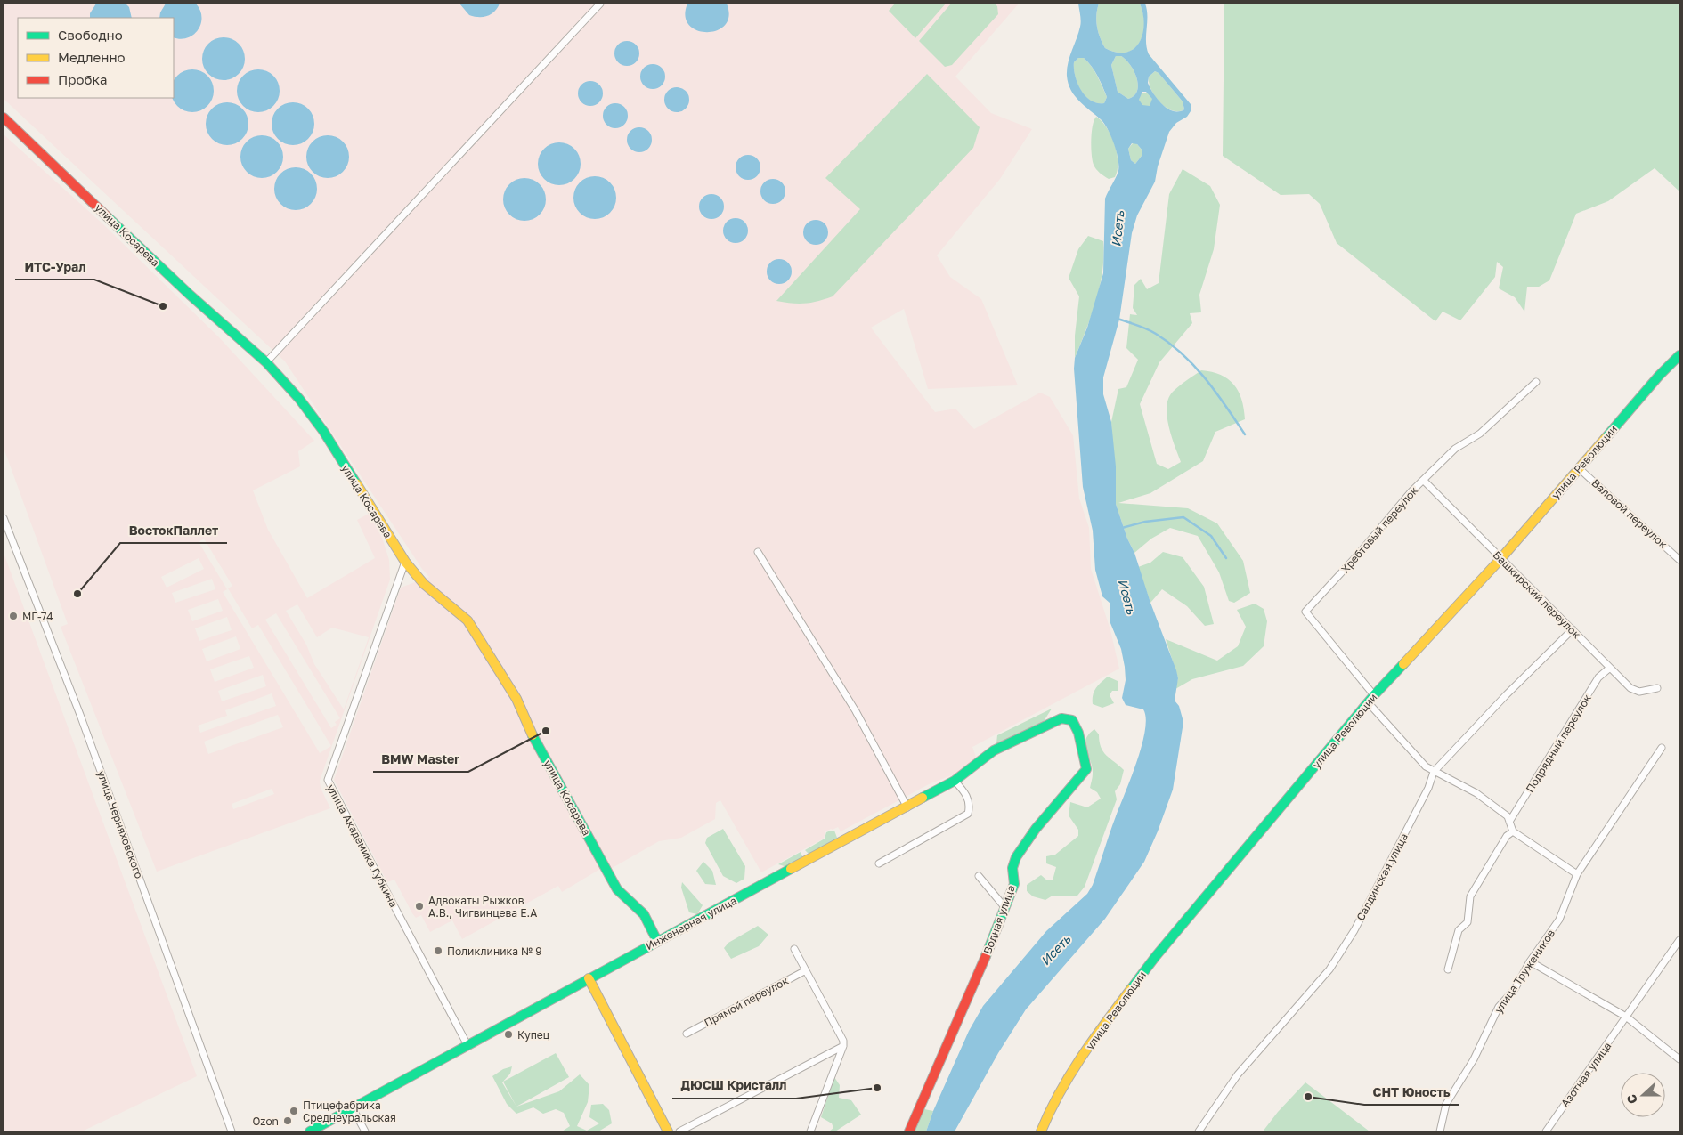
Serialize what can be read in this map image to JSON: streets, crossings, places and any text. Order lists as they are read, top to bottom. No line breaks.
{"streets":{"street":["улица Косарева","улица Революции","Валовой переулок","Хребтовый переулок","Башкирский переулок","Подрядный переулок","улица Черняховского","улица Академика Губкина","Салдинская улица","Водная улица","Инженерная улица","улица Тружеников","Прямой переулок","Азотная улица"]},"crossings":[["улица Косарева","улица Академика Губкина"],["улица Косарева","Инженерная улица"],["улица Революции","Валовой переулок"],["улица Революции","Хребтовый переулок"],["улица Революции","Башкирский переулок"],["Хребтовый переулок","Башкирский переулок"],["Башкирский переулок","Подрядный переулок"],["Башкирский переулок","Салдинская улица"],["улица Академика Губкина","Инженерная улица"],["Водная улица","Инженерная улица"]],"water":["Исеть"],"places":["ИТС-Урал","ВостокПаллет","МГ-74","BMW Master","Адвокаты Рыжков А.В., Чигвинцева Е.А","Поликлиника № 9","Купец","ДЮСШ Кристалл","СНТ Юность","Птицефабрика Среднеуральская","Ozon"],"legend":["Свободно","Медленно","Пробка"],"north":"left"}
